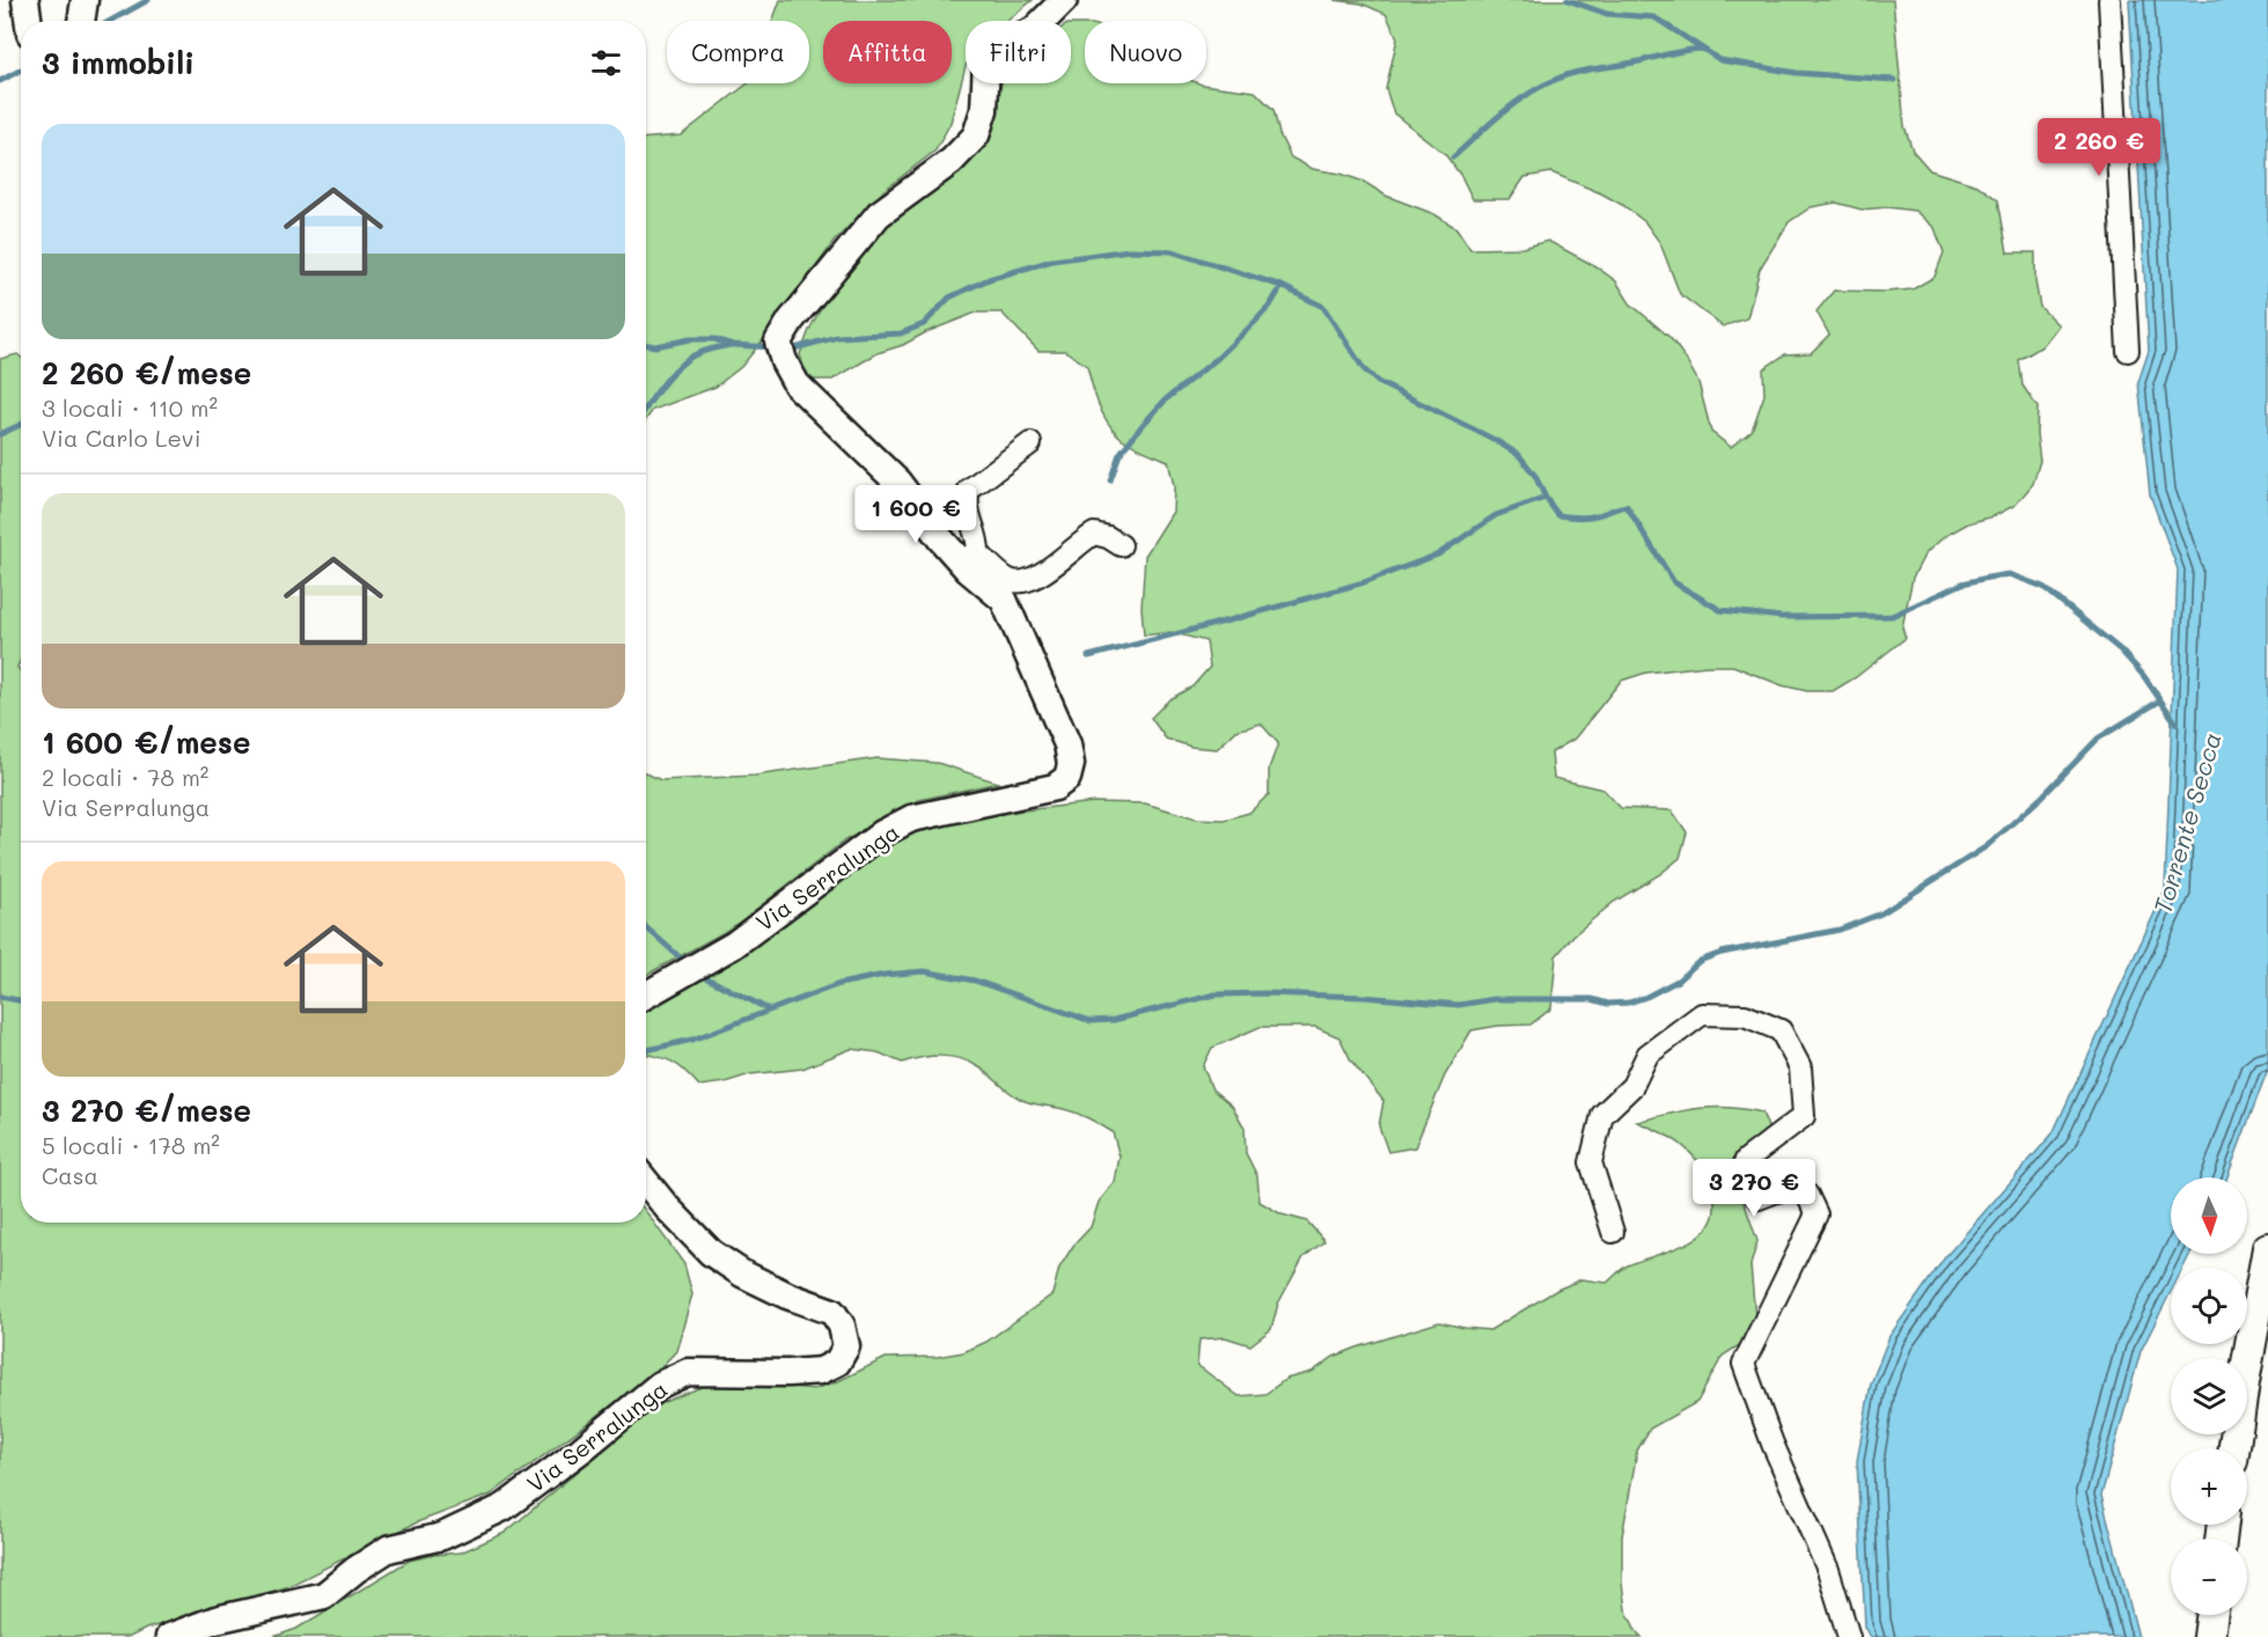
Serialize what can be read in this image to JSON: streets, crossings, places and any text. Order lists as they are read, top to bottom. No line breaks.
{"streets":{"street":["Via Serralunga"]},"water":["Torrente Secca"],"north":"bottom","page":{"chip":["Compra","Affitta","Filtri","Nuovo"],"heading":"3 immobili","list":[{"name":"2 260 €/mese","note":"3 locali · 110 m² · Via Carlo Levi"},{"name":"1 600 €/mese","note":"2 locali · 78 m² · Via Serralunga"},{"name":"3 270 €/mese","note":"5 locali · 178 m² · Casa"}],"price":["2 260 €","1 600 €","3 270 €"],"map_buttons":["+","−"]}}
